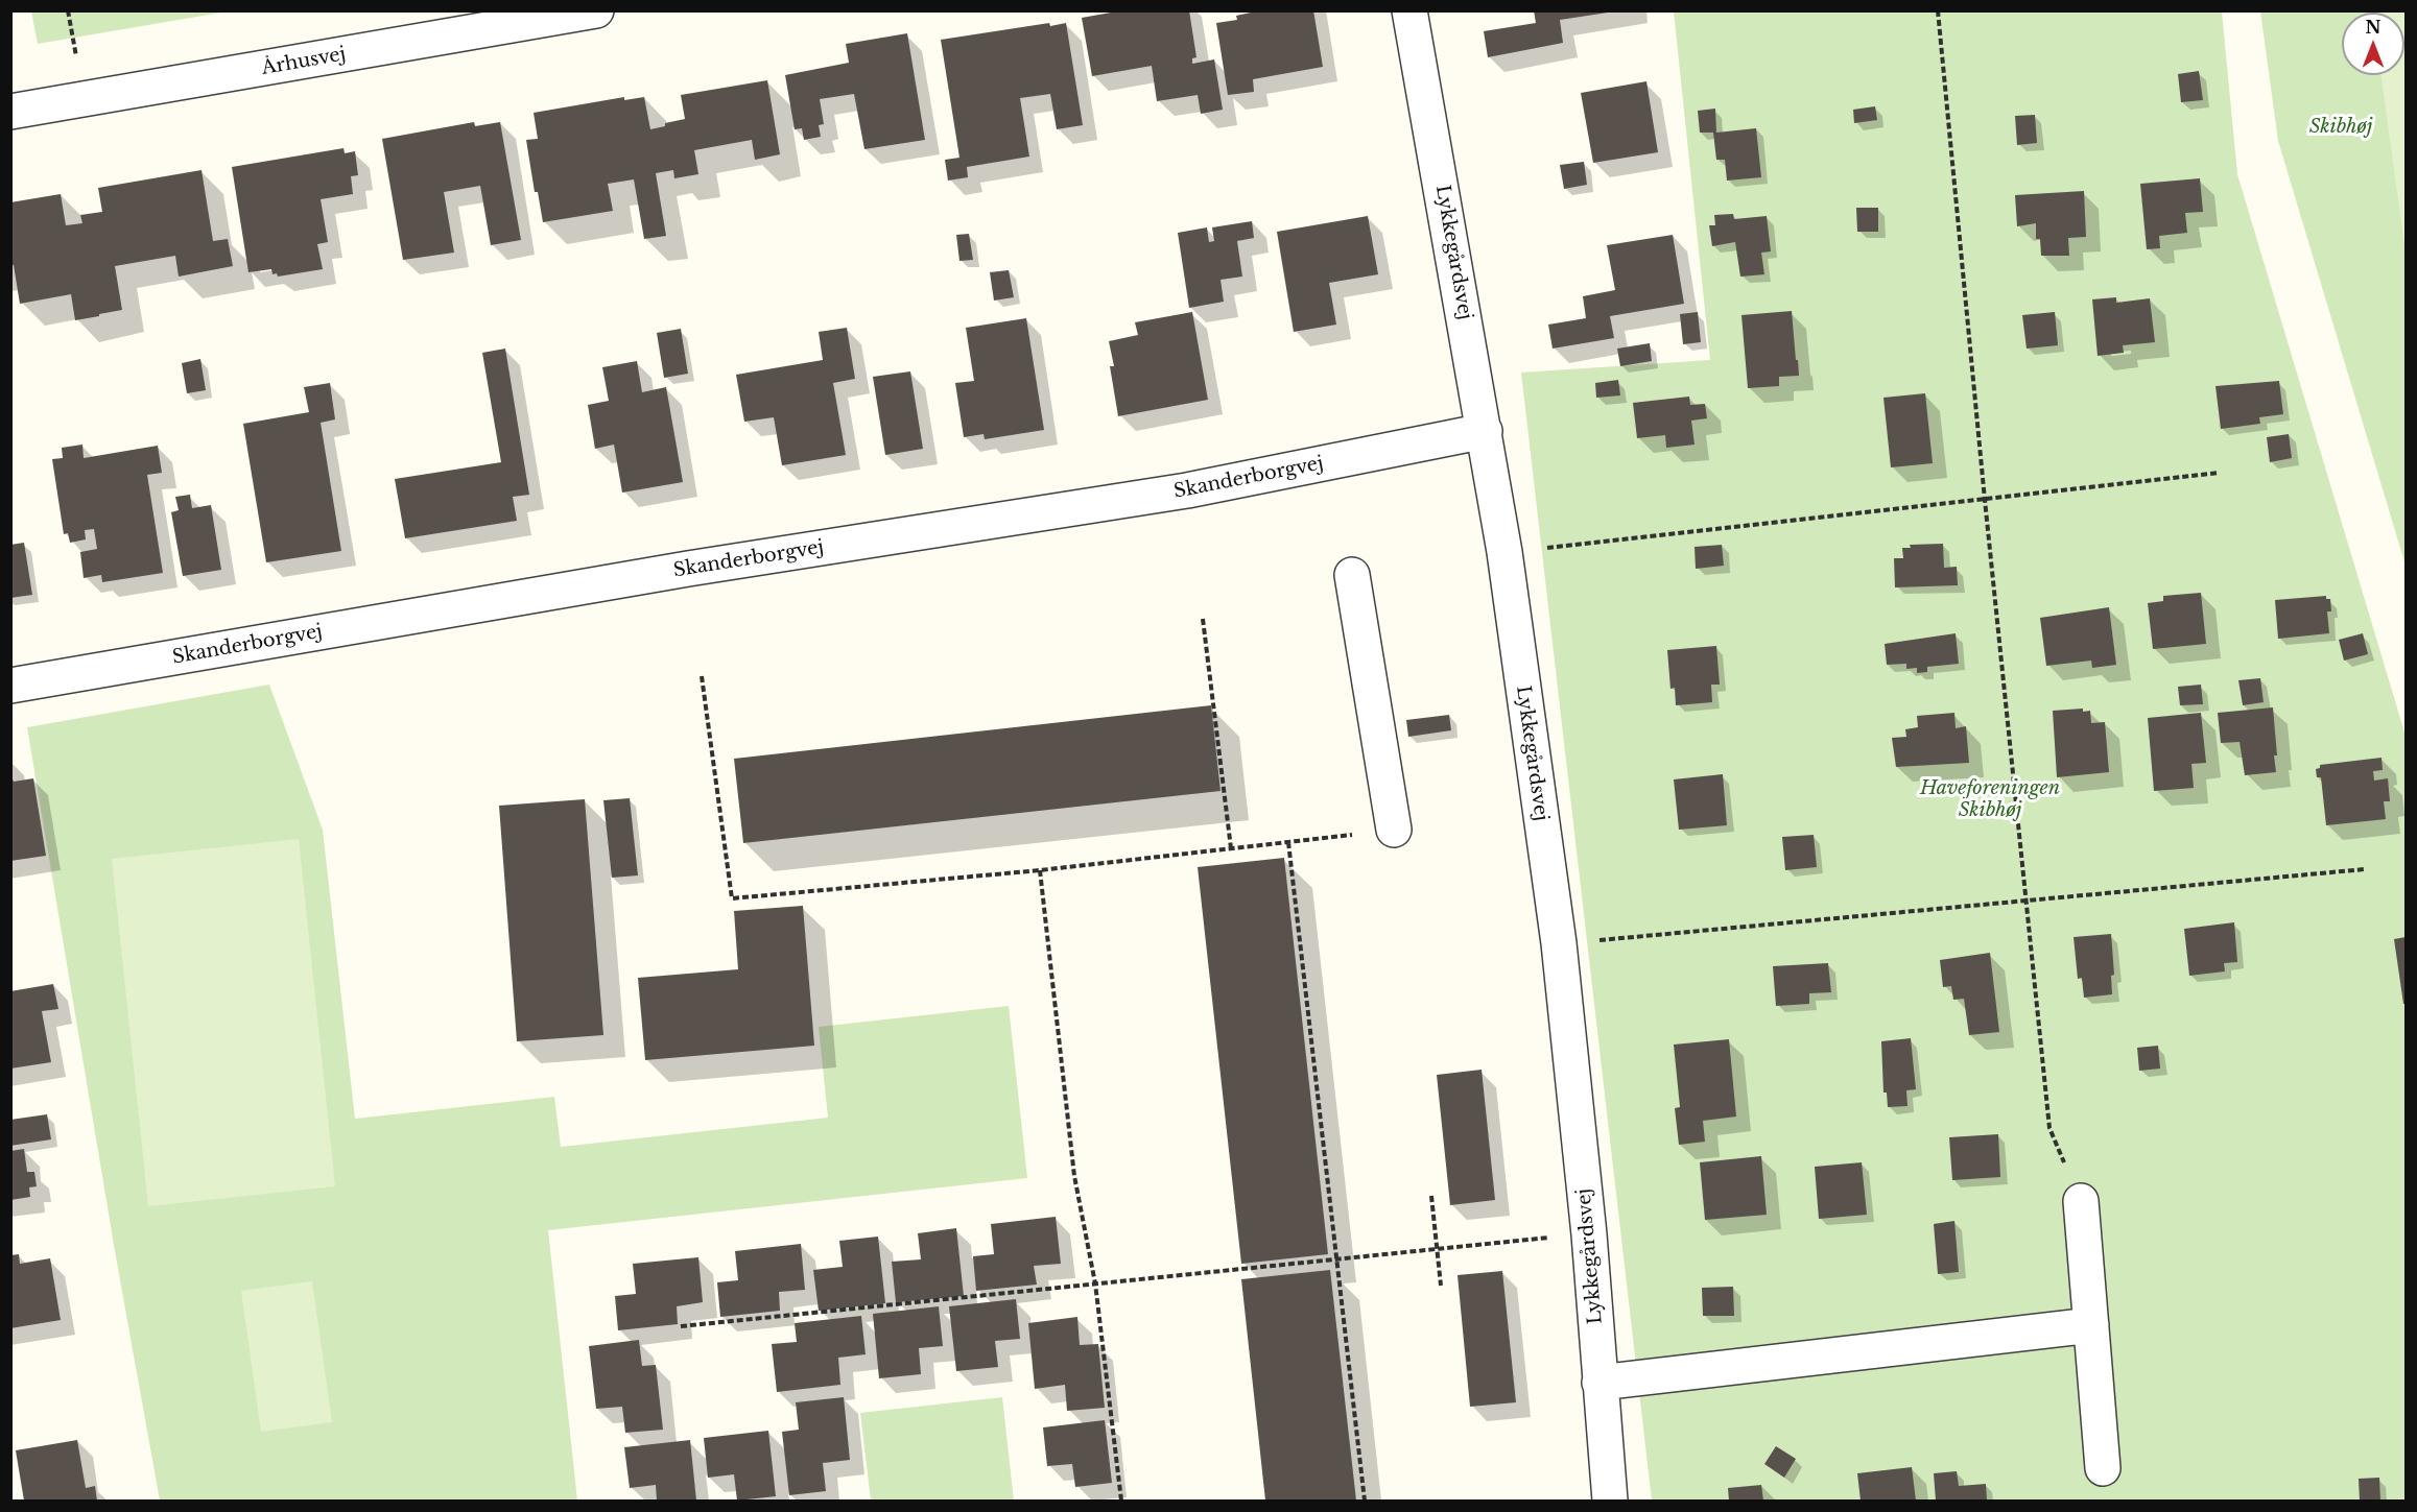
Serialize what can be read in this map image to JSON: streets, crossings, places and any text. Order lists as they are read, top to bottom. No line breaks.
{"streets":{"street":["Århusvej","Lykkegårdsvej","Skanderborgvej"]},"crossings":[["Lykkegårdsvej","Skanderborgvej"]],"parks":["Skibhøj","Haveforeningen Skibhøj"],"north":"top"}
